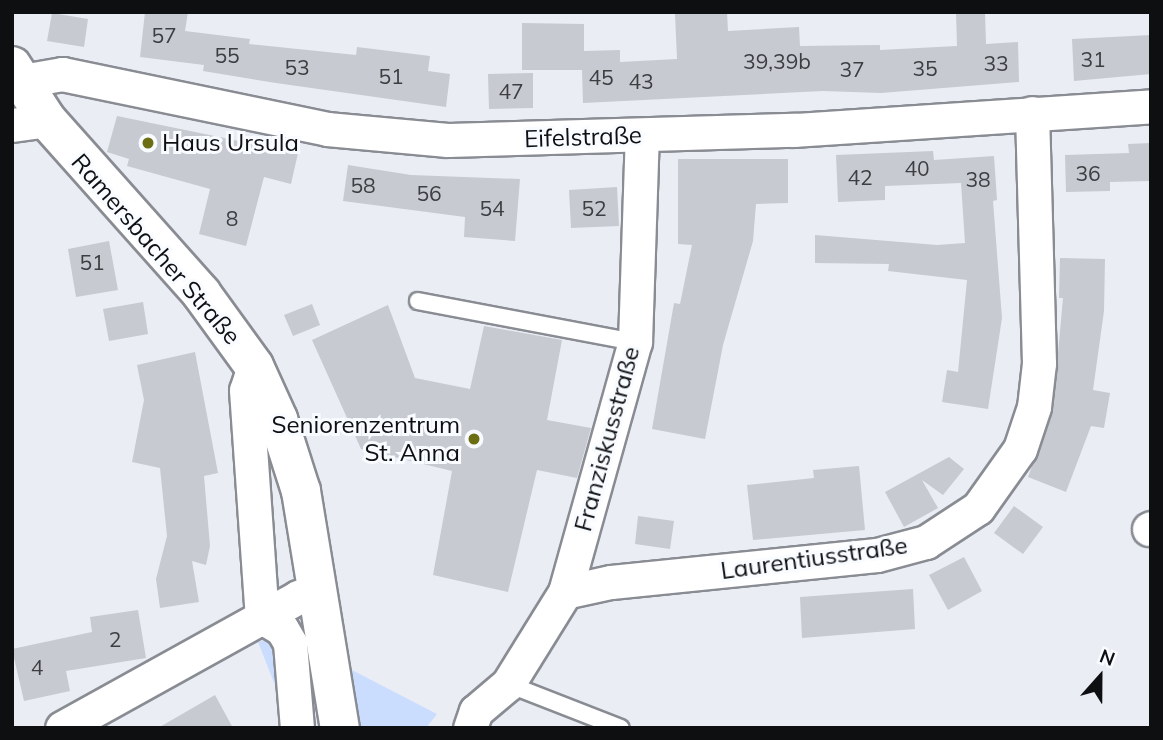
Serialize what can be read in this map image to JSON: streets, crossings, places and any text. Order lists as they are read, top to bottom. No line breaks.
{"streets":{"main road":["Ramersbacher Straße"],"street":["Eifelstraße","Franziskusstraße","Laurentiusstraße"]},"crossings":[["Eifelstraße","Ramersbacher Straße"],["Eifelstraße","Franziskusstraße"],["Eifelstraße","Laurentiusstraße"],["Franziskusstraße","Laurentiusstraße"]],"places":["Haus Ursula","Seniorenzentrum St. Anna"],"house_numbers":["57","55","31","39,39b","33","53","35","37","51","45","43","47","40","36","42","38","58","56","54","52","8","51","2","4"],"north":"top"}
